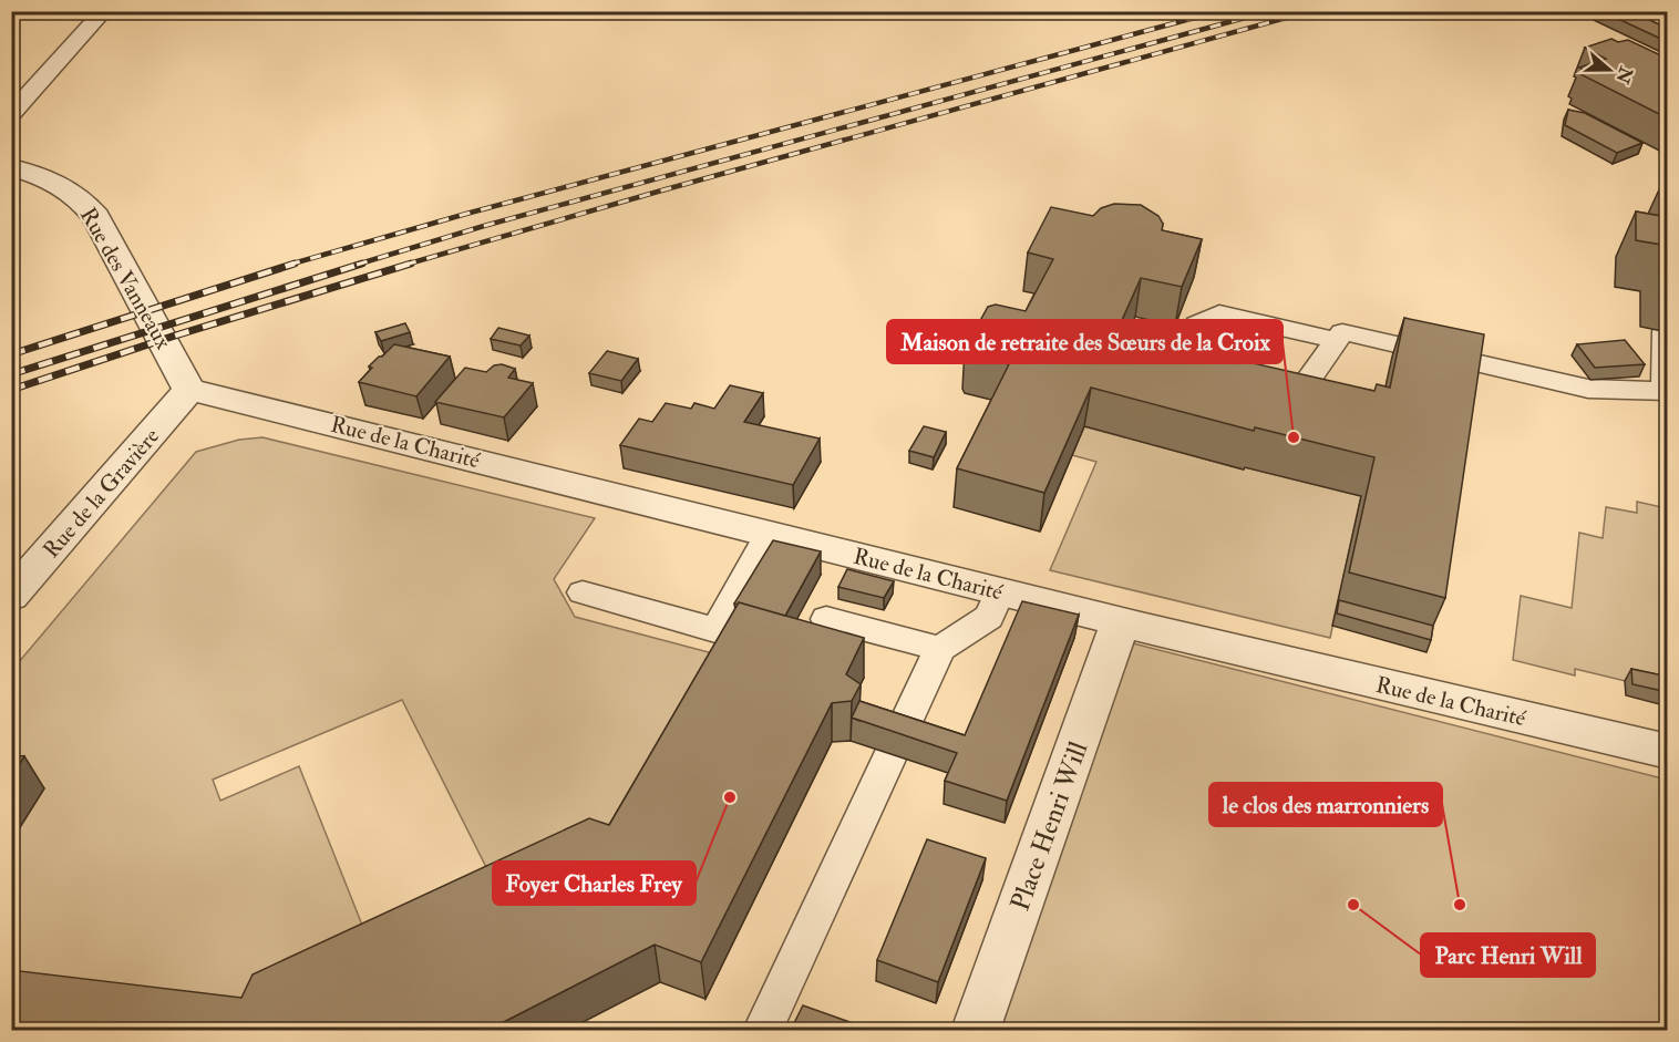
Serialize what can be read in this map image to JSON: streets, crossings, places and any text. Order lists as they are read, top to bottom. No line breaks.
{"streets":{"street":["Rue des Vanneaux","Rue de la Charité","Rue de la Gravière","Place Henri Will"]},"crossings":[["Rue des Vanneaux","Rue de la Charité"],["Rue des Vanneaux","Rue de la Gravière"],["Rue de la Charité","Rue de la Gravière"],["Rue de la Charité","Place Henri Will"]],"places":["Maison de retraite des Sœurs de la Croix","Foyer Charles Frey","Parc Henri Will","le clos des marronniers"],"north":"right"}
